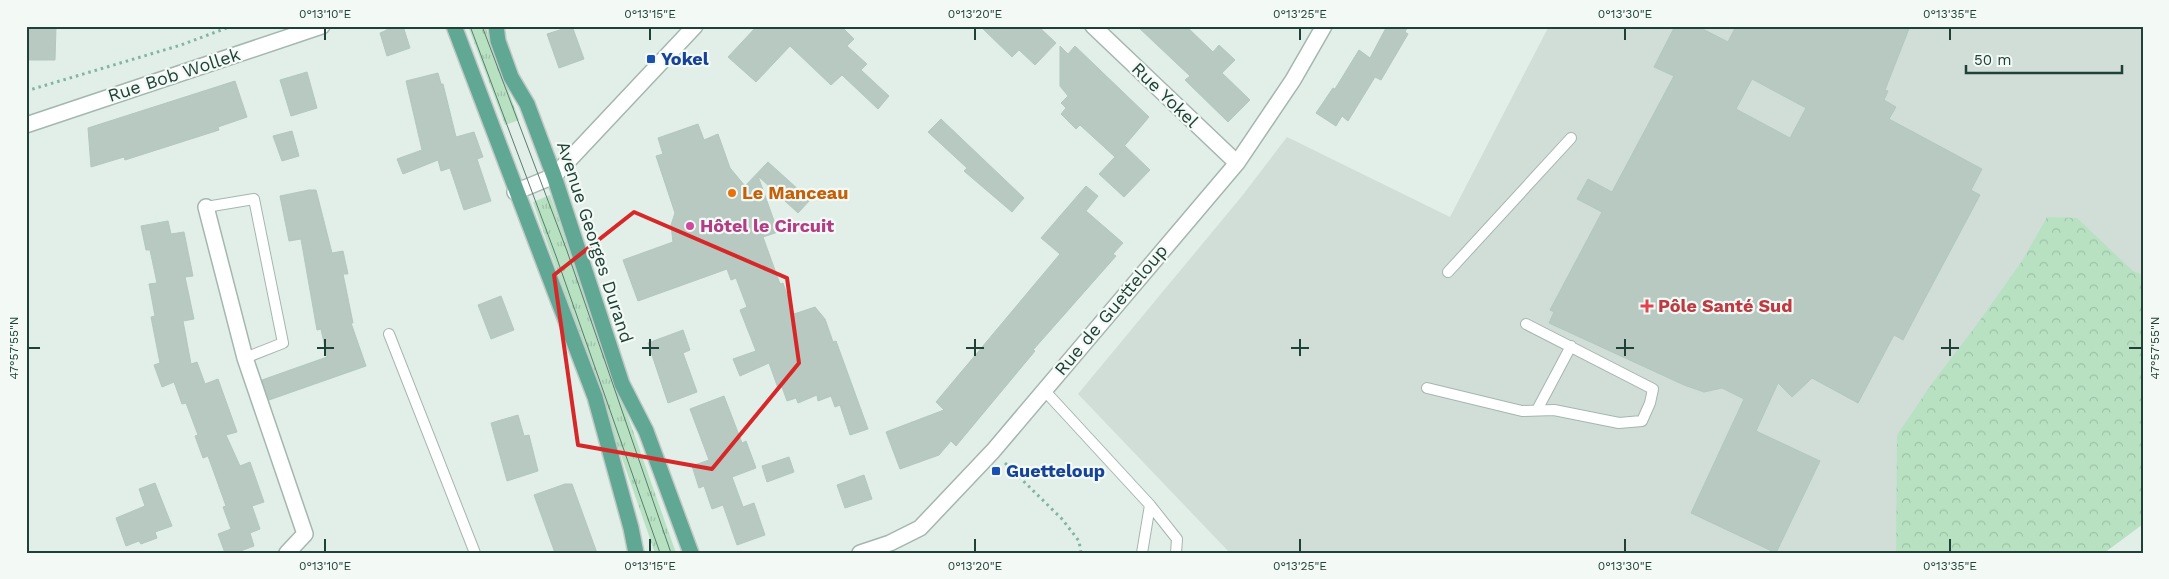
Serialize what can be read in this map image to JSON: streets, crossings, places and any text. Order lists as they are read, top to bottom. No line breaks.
{"streets":{"main road":["Avenue Georges Durand"],"street":["Rue Bob Wollek","Rue Yokel","Rue de Guetteloup"]},"crossings":[["Rue Yokel","Rue de Guetteloup"]],"places":{"transit":["Yokel","Guetteloup"],"other":["Le Manceau","Hôtel le Circuit"],"health":["Pôle Santé Sud"]},"scale_bar":"50 m","coordinates":["0°13'10\"E","0°13'15\"E","0°13'20\"E","0°13'25\"E","0°13'30\"E","0°13'35\"E","47°57'55\"N"]}
